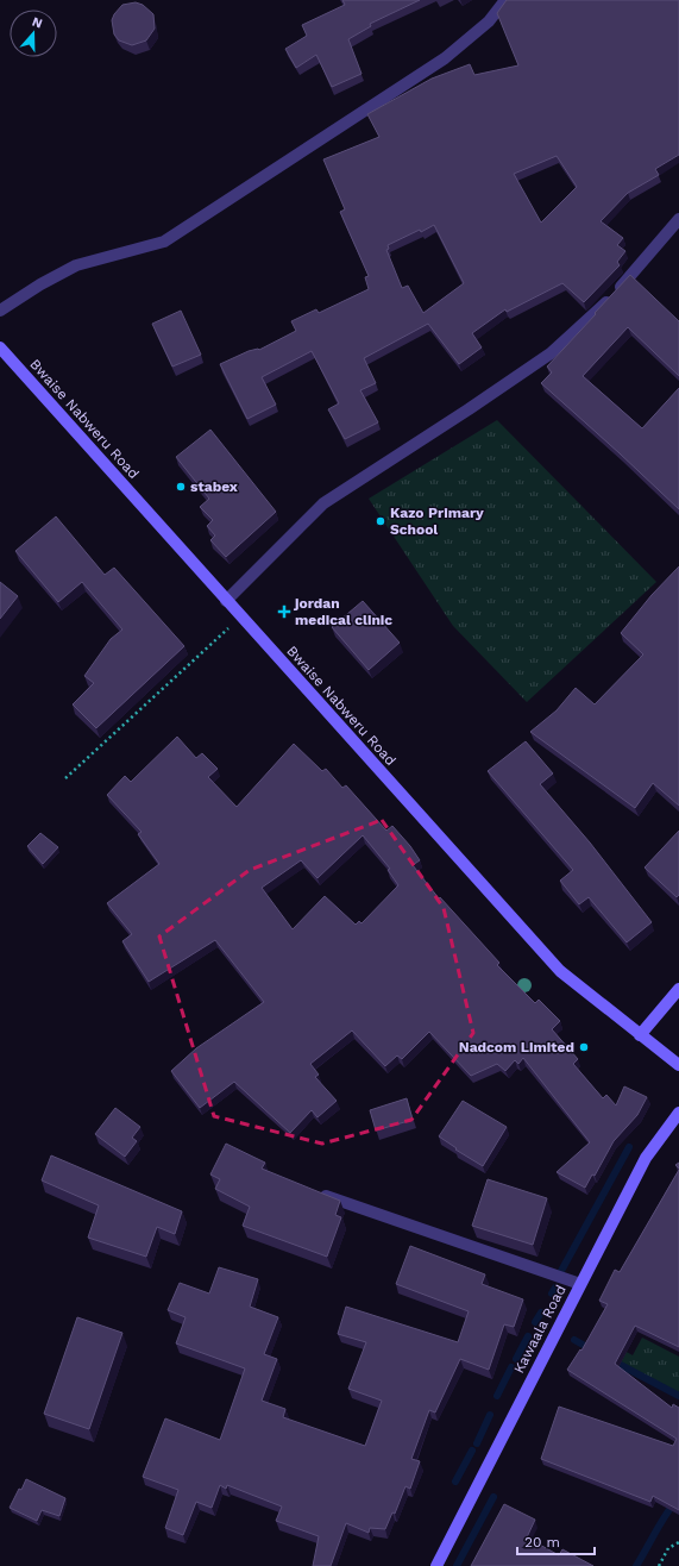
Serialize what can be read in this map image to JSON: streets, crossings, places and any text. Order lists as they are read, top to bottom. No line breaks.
{"streets":{"main road":["Bwaise Nabweru Road","Kawaala Road"]},"places":{"other":["stabex","Kazo Primary School","Nadcom Limited"],"health":["jordan medical clinic"]},"scale_bar":"20 m","north":"top"}
